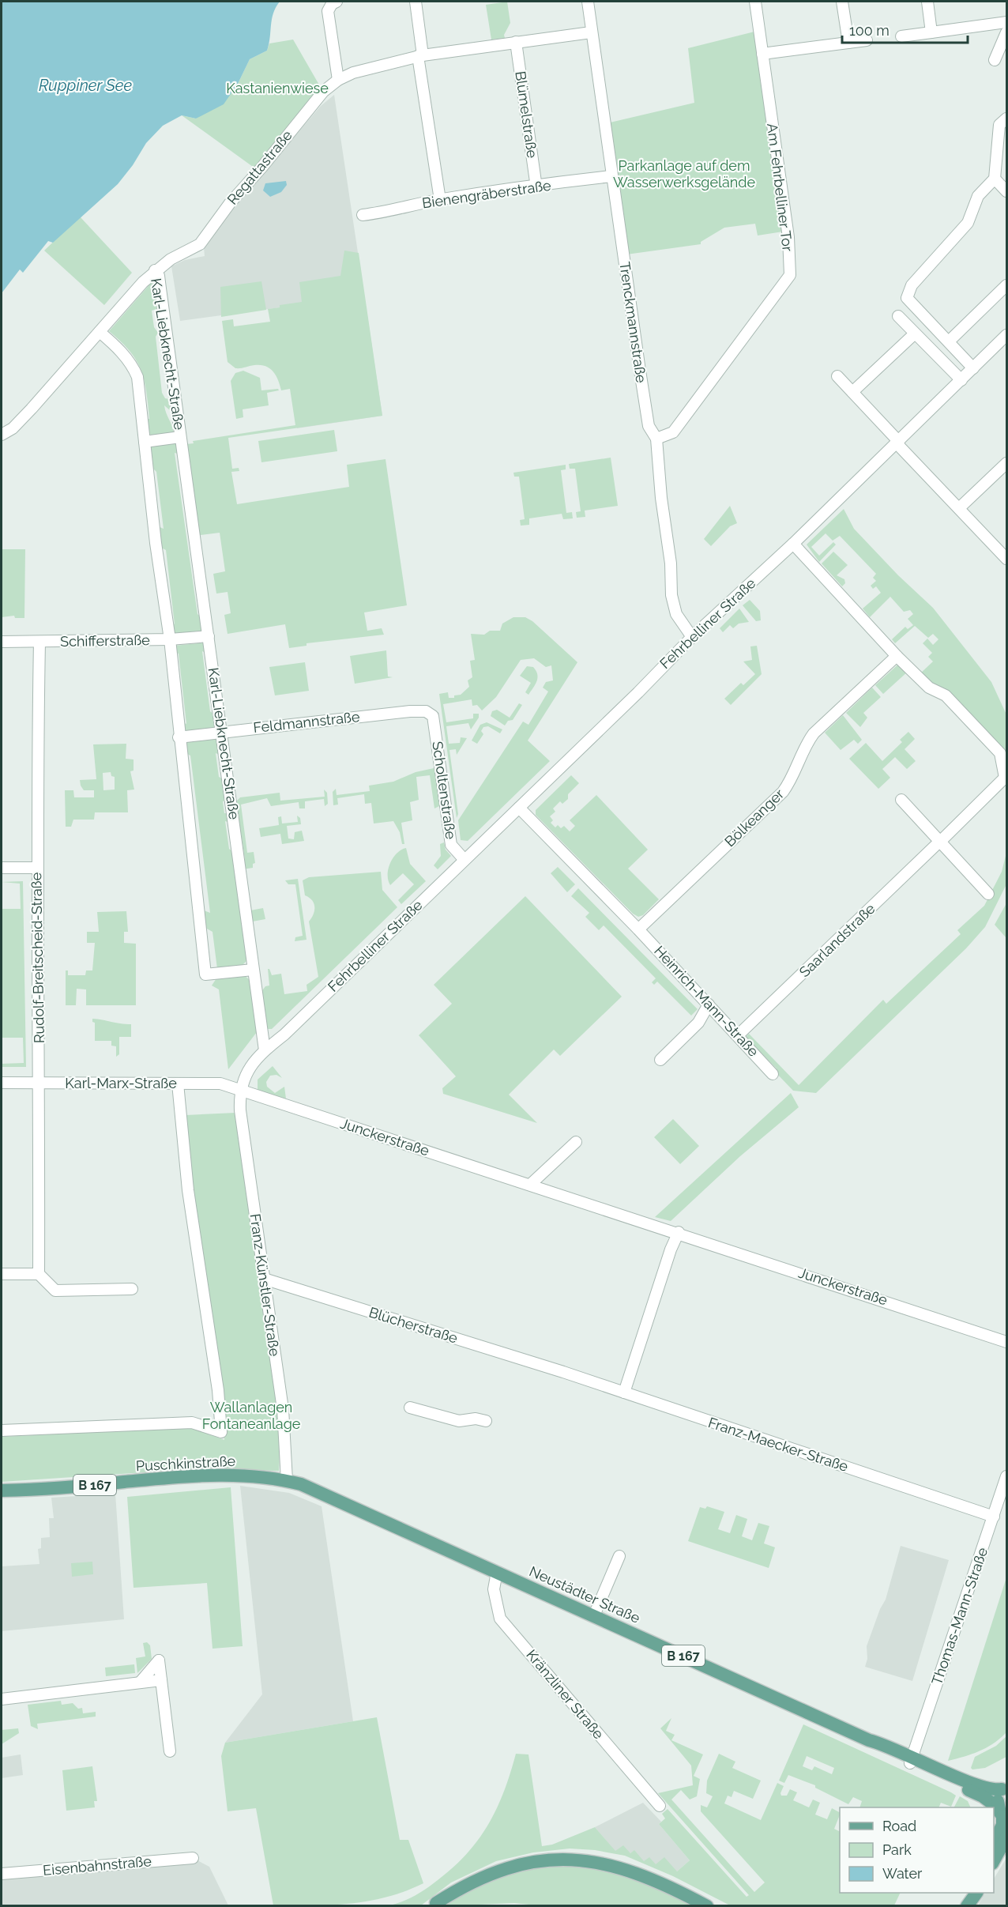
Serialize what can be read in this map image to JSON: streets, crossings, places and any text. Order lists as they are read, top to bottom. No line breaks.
{"streets":{"main road":["Puschkinstraße","B 167","Neustädter Straße"],"street":["Blümelstraße","Regattastraße","Am Fehrbelliner Tor","Bienengräberstraße","Trenckmannstraße","Karl-Liebknecht-Straße","Fehrbelliner Straße","Schifferstraße","Feldmannstraße","Scholtenstraße","Bölkeanger","Saarlandstraße","Rudolf-Breitscheid-Straße","Heinrich-Mann-Straße","Karl-Marx-Straße","Junckerstraße","Franz-Künstler-Straße","Blücherstraße","Franz-Maecker-Straße","Thomas-Mann-Straße","Kränzliner Straße","Eisenbahnstraße"]},"crossings":[["Blümelstraße","Regattastraße"],["Blümelstraße","Bienengräberstraße"],["Regattastraße","Trenckmannstraße"],["Regattastraße","Karl-Liebknecht-Straße"],["Am Fehrbelliner Tor","Trenckmannstraße"],["Bienengräberstraße","Trenckmannstraße"],["Trenckmannstraße","Fehrbelliner Straße"],["Karl-Liebknecht-Straße","Fehrbelliner Straße"],["Karl-Liebknecht-Straße","Schifferstraße"],["Karl-Liebknecht-Straße","Feldmannstraße"],["Fehrbelliner Straße","Scholtenstraße"],["Fehrbelliner Straße","Karl-Marx-Straße"],["Fehrbelliner Straße","Junckerstraße"],["Fehrbelliner Straße","Franz-Künstler-Straße"],["Schifferstraße","Rudolf-Breitscheid-Straße"],["Feldmannstraße","Scholtenstraße"],["Bölkeanger","Heinrich-Mann-Straße"],["Saarlandstraße","Heinrich-Mann-Straße"],["Rudolf-Breitscheid-Straße","Karl-Marx-Straße"],["Karl-Marx-Straße","Junckerstraße"],["Karl-Marx-Straße","Franz-Künstler-Straße"],["Karl-Marx-Straße","Puschkinstraße"],["Junckerstraße","Franz-Künstler-Straße"],["Franz-Künstler-Straße","Blücherstraße"],["Franz-Künstler-Straße","Puschkinstraße"],["Franz-Künstler-Straße","Neustädter Straße"],["Blücherstraße","Franz-Maecker-Straße"],["Franz-Maecker-Straße","Thomas-Mann-Straße"],["Puschkinstraße","Neustädter Straße"],["Neustädter Straße","Thomas-Mann-Straße"],["Neustädter Straße","Kränzliner Straße"]],"water":["Ruppiner See"],"parks":["Kastanienwiese","Parkanlage auf dem Wasserwerksgelände","Wallanlagen Fontaneanlage"],"legend":["Road","Park","Water"],"scale_bar":"100 m"}
